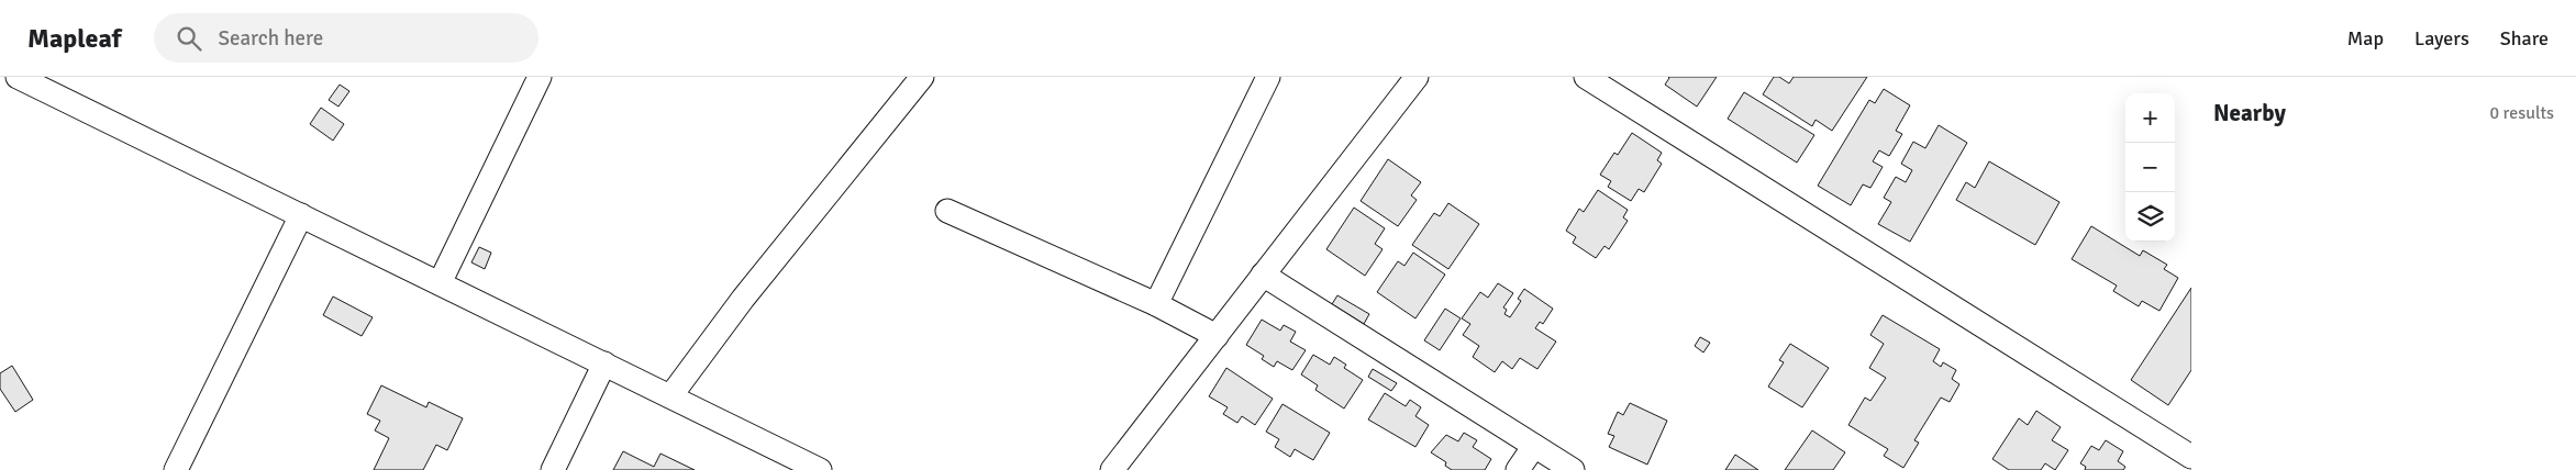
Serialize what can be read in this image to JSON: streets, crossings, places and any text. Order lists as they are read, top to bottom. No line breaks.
{"page":{"header":"Mapleaf","search":"Search here","nav":["Map","Layers","Share"],"heading":["Nearby","0 results"],"map_buttons":["+","−"]}}
